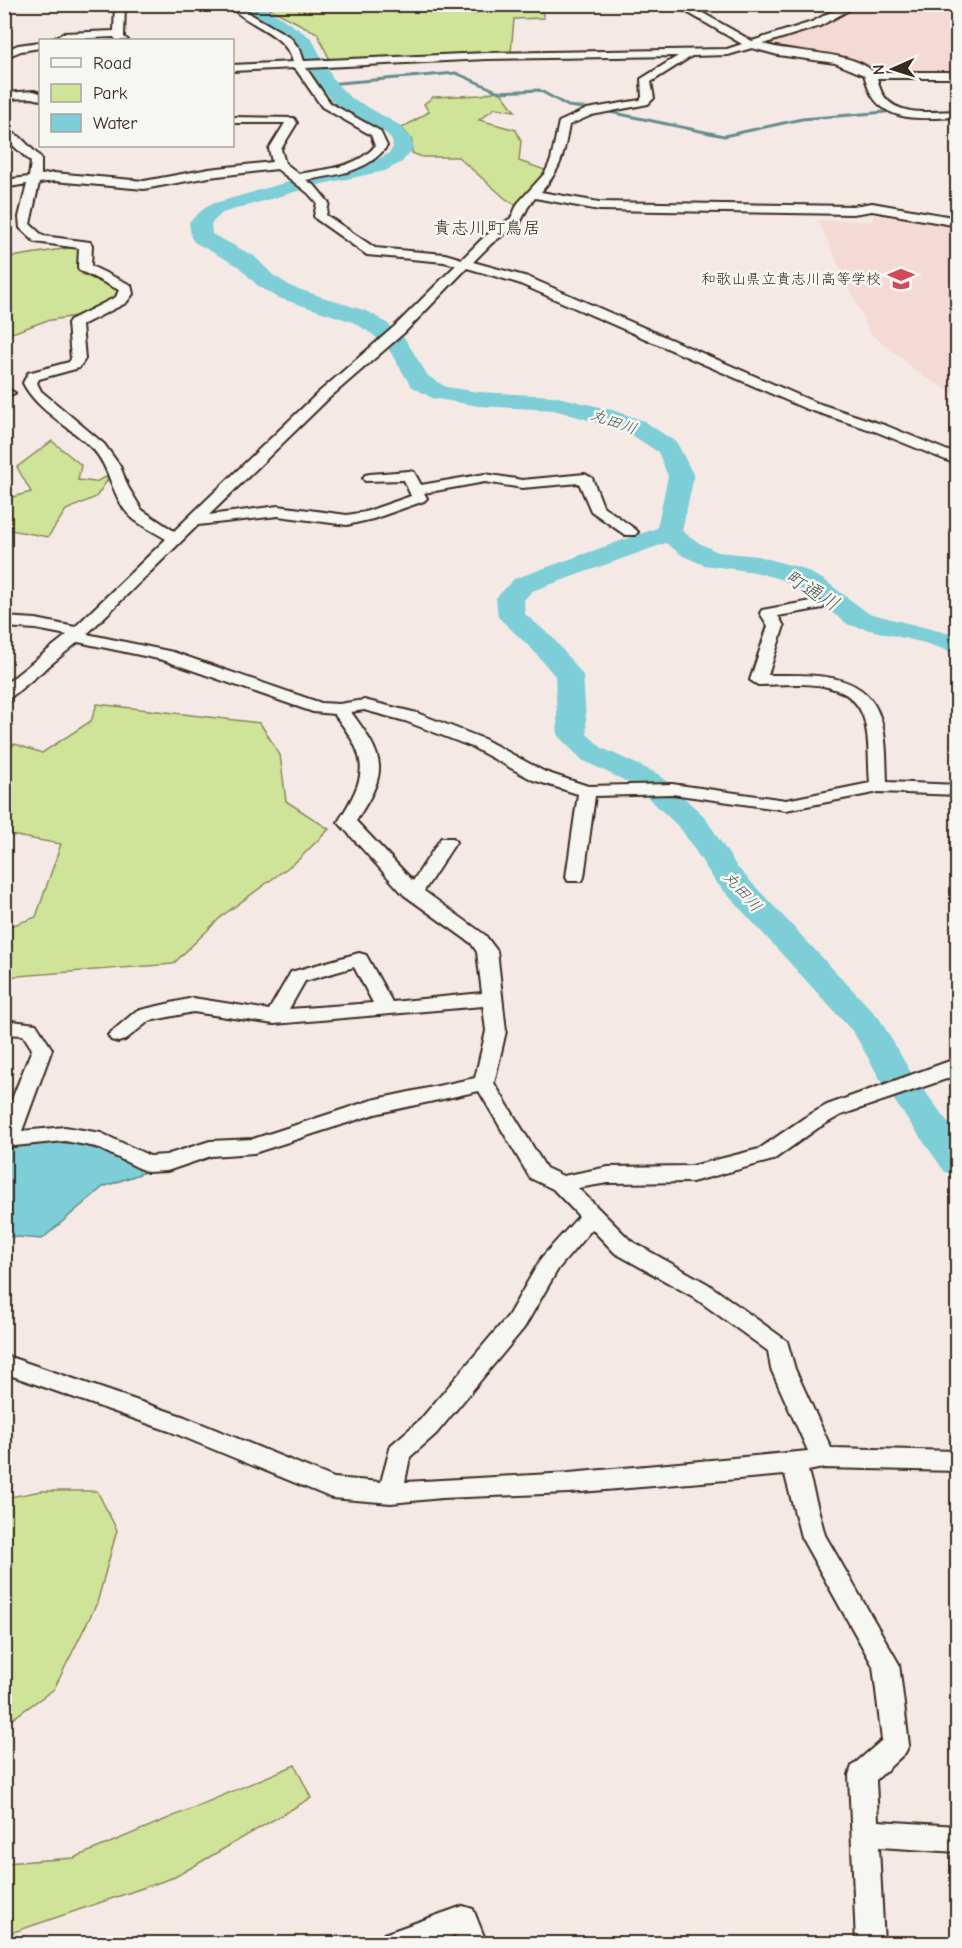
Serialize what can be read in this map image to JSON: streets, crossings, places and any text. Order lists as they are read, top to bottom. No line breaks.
{"districts":["貴志川町鳥居"],"water":["丸田川","町通川"],"places":{"school or university":["和歌山県立貴志川高等学校"]},"legend":["Road","Park","Water"],"north":"left"}
